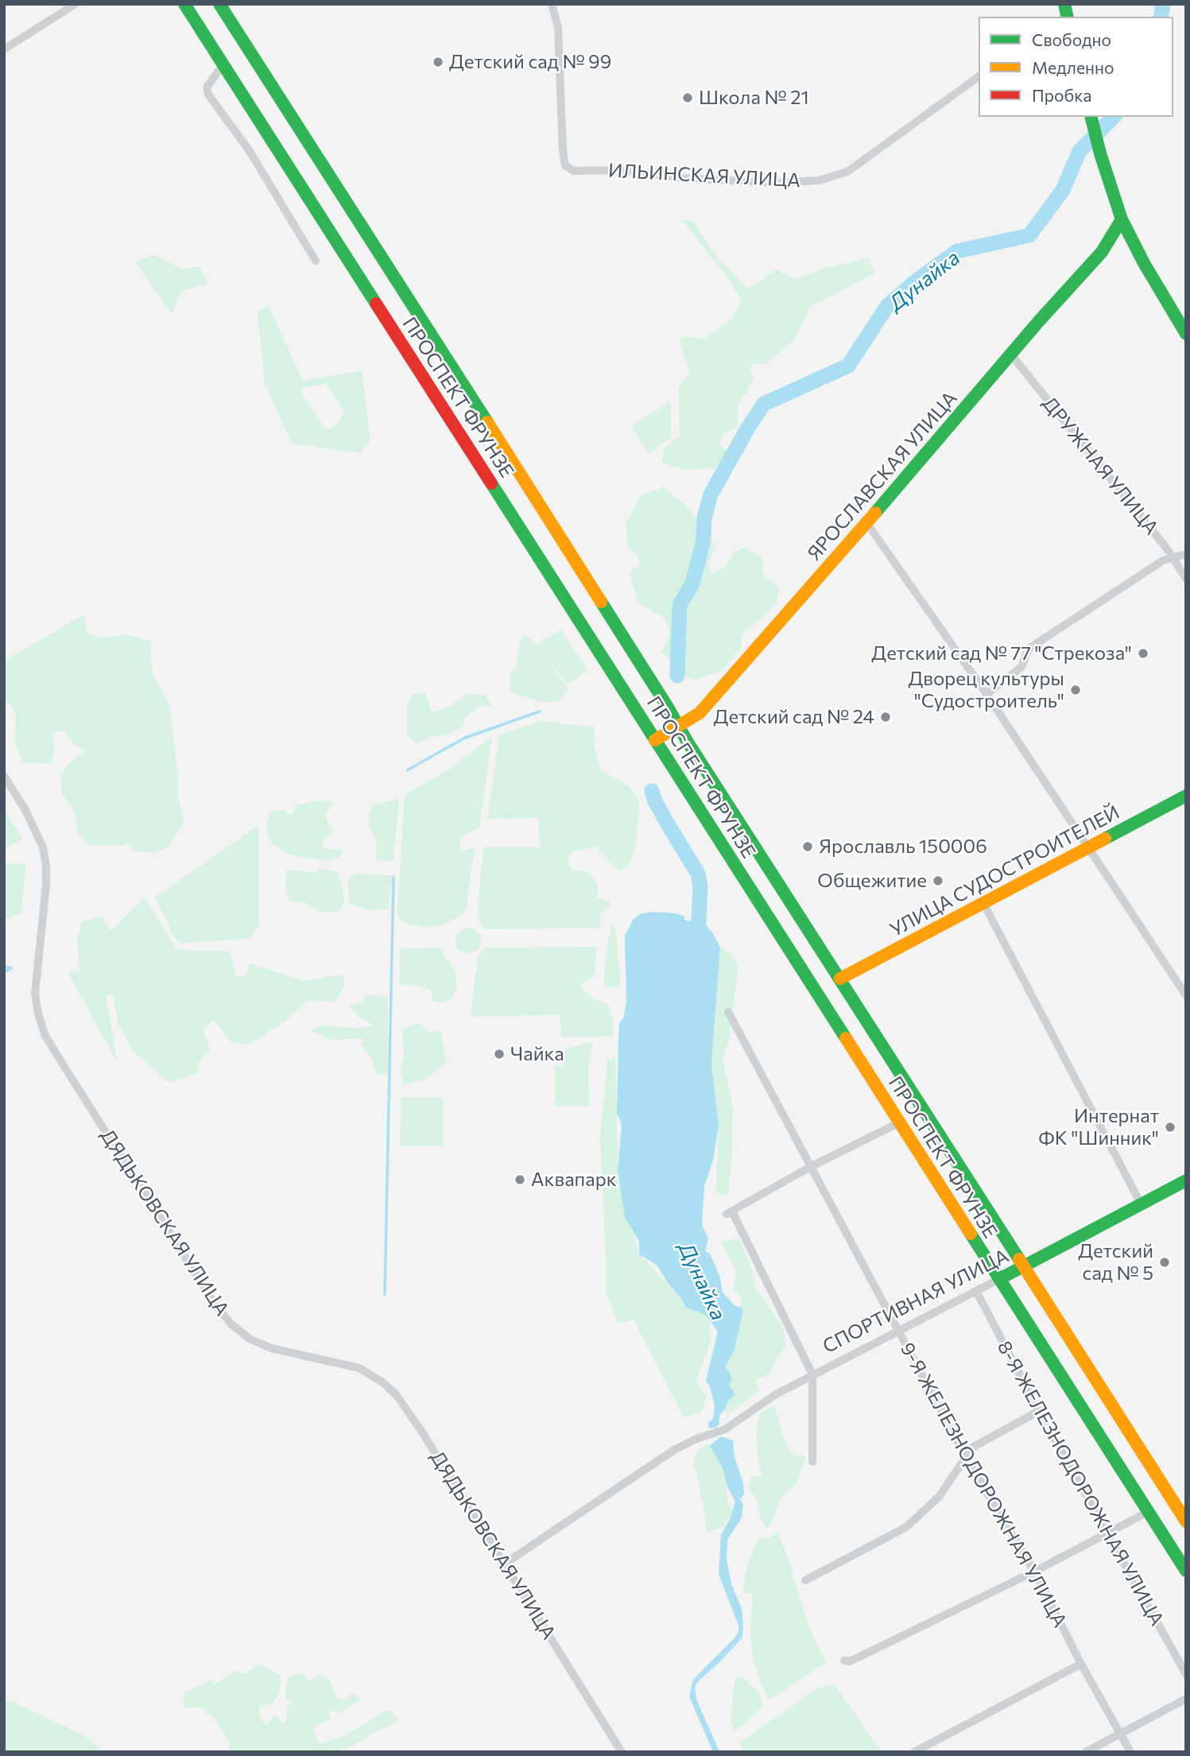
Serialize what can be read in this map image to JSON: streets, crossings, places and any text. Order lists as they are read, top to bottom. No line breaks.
{"streets":{"main road":["ПРОСПЕКТ ФРУНЗЕ","ЯРОСЛАВСКАЯ УЛИЦА","УЛИЦА СУДОСТРОИТЕЛЕЙ","СПОРТИВНАЯ УЛИЦА"],"street":["ИЛЬИНСКАЯ УЛИЦА","ДРУЖНАЯ УЛИЦА","ДЯДЬКОВСКАЯ УЛИЦА","8-Я ЖЕЛЕЗНОДОРОЖНАЯ УЛИЦА","9-Я ЖЕЛЕЗНОДОРОЖНАЯ УЛИЦА"]},"crossings":[["ПРОСПЕКТ ФРУНЗЕ","ЯРОСЛАВСКАЯ УЛИЦА"],["ПРОСПЕКТ ФРУНЗЕ","УЛИЦА СУДОСТРОИТЕЛЕЙ"],["ПРОСПЕКТ ФРУНЗЕ","СПОРТИВНАЯ УЛИЦА"],["ДРУЖНАЯ УЛИЦА","ЯРОСЛАВСКАЯ УЛИЦА"],["ДЯДЬКОВСКАЯ УЛИЦА","СПОРТИВНАЯ УЛИЦА"],["СПОРТИВНАЯ УЛИЦА","8-Я ЖЕЛЕЗНОДОРОЖНАЯ УЛИЦА"],["СПОРТИВНАЯ УЛИЦА","9-Я ЖЕЛЕЗНОДОРОЖНАЯ УЛИЦА"]],"water":["Дунайка"],"places":["Детский сад № 99","Школа № 21","Детский сад № 77 \"Стрекоза\"","Дворец культуры \"Судостроитель\"","Детский сад № 24","Ярославль 150006","Общежитие","Чайка","Интернат ФК \"Шинник\"","Аквапарк","Детский сад № 5"],"legend":["Свободно","Медленно","Пробка"]}
